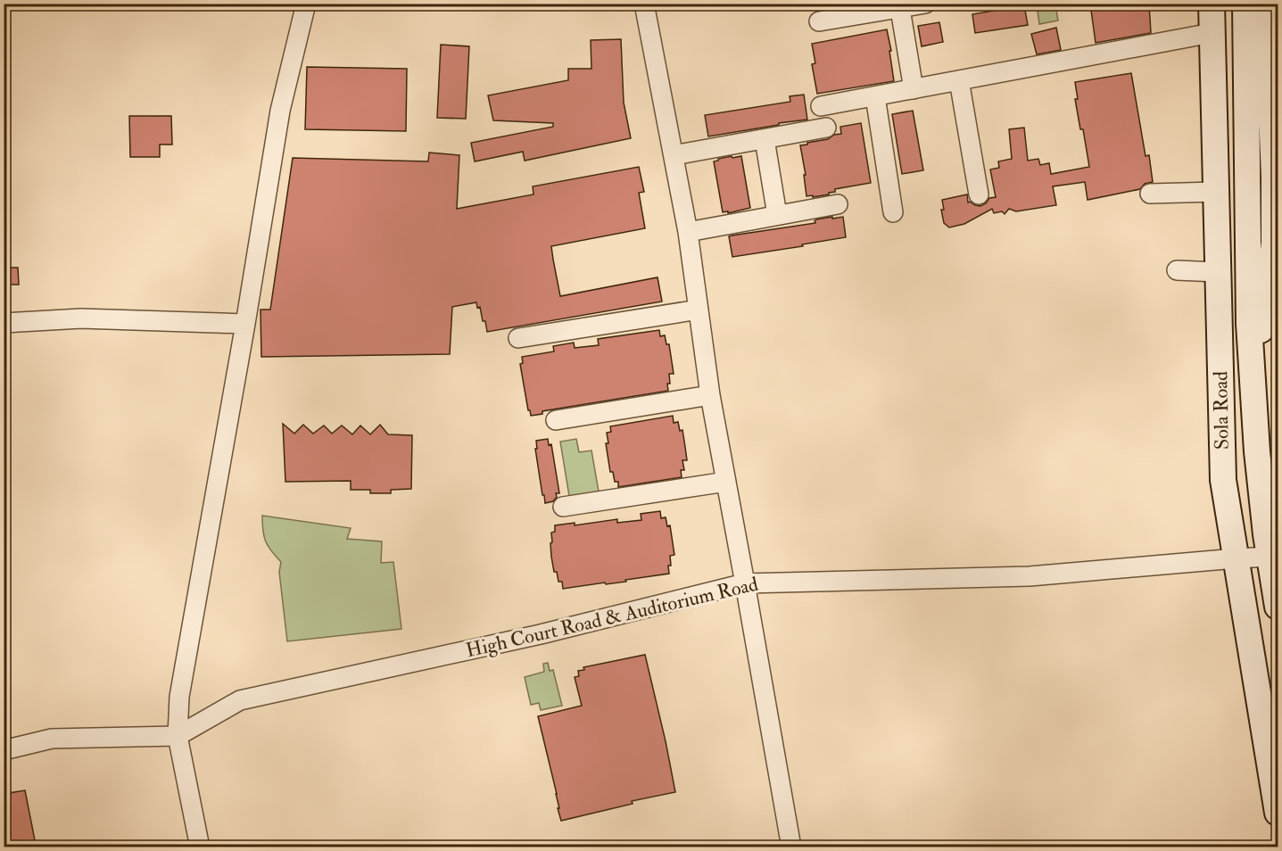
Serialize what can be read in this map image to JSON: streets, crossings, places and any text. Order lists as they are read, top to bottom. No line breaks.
{"streets":{"main road":["Sola Road"],"street":["High Court Road & Auditorium Road"]},"crossings":[["Sola Road","High Court Road & Auditorium Road"]]}
